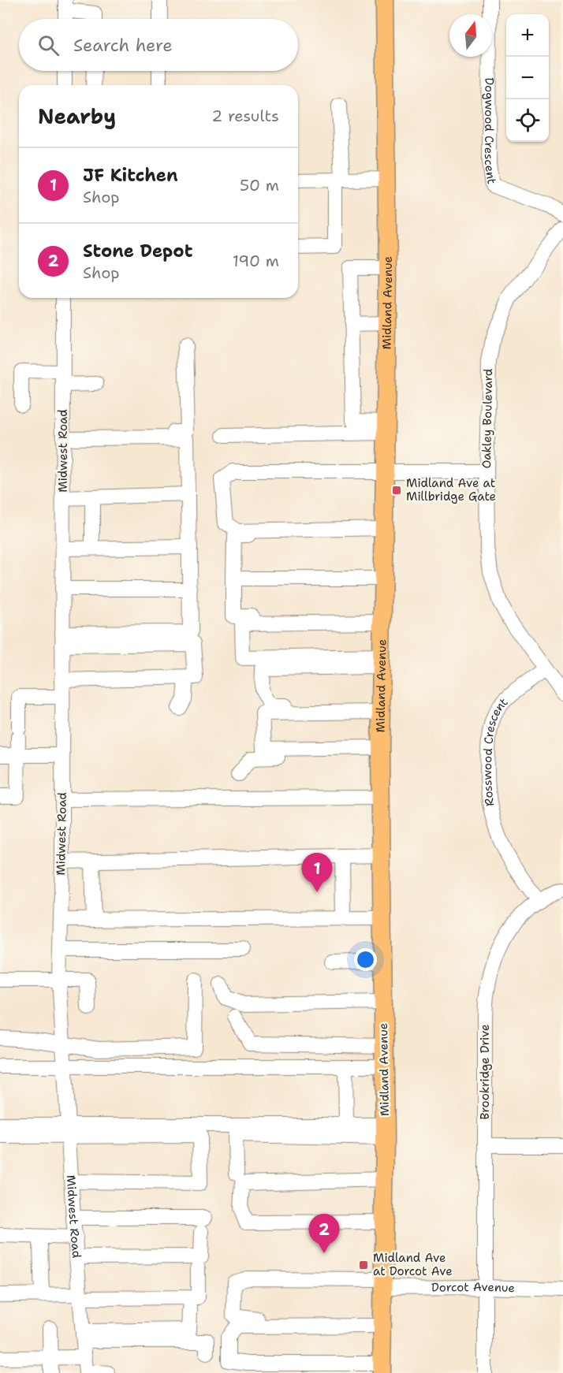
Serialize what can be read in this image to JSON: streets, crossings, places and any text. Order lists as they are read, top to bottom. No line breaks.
{"streets":{"main road":["Midland Avenue"],"street":["Dogwood Crescent","Oakley Boulevard","Midwest Road","Rosswood Crescent","Brookridge Drive","Dorcot Avenue"]},"crossings":[["Midland Avenue","Dorcot Avenue"],["Oakley Boulevard","Rosswood Crescent"],["Rosswood Crescent","Brookridge Drive"],["Brookridge Drive","Dorcot Avenue"]],"places":{"transit":["Midland Ave at Millbridge Gate","Midland Ave at Dorcot Ave"]},"north":"top","page":{"map_buttons":["+","−"],"search":"Search here","heading":["Nearby","2 results"],"list":[{"mark":"1","name":"JF Kitchen","note":"Shop","value":"50 m"},{"mark":"2","name":"Stone Depot","note":"Shop","value":"190 m"}],"pins":["1","2"]}}
